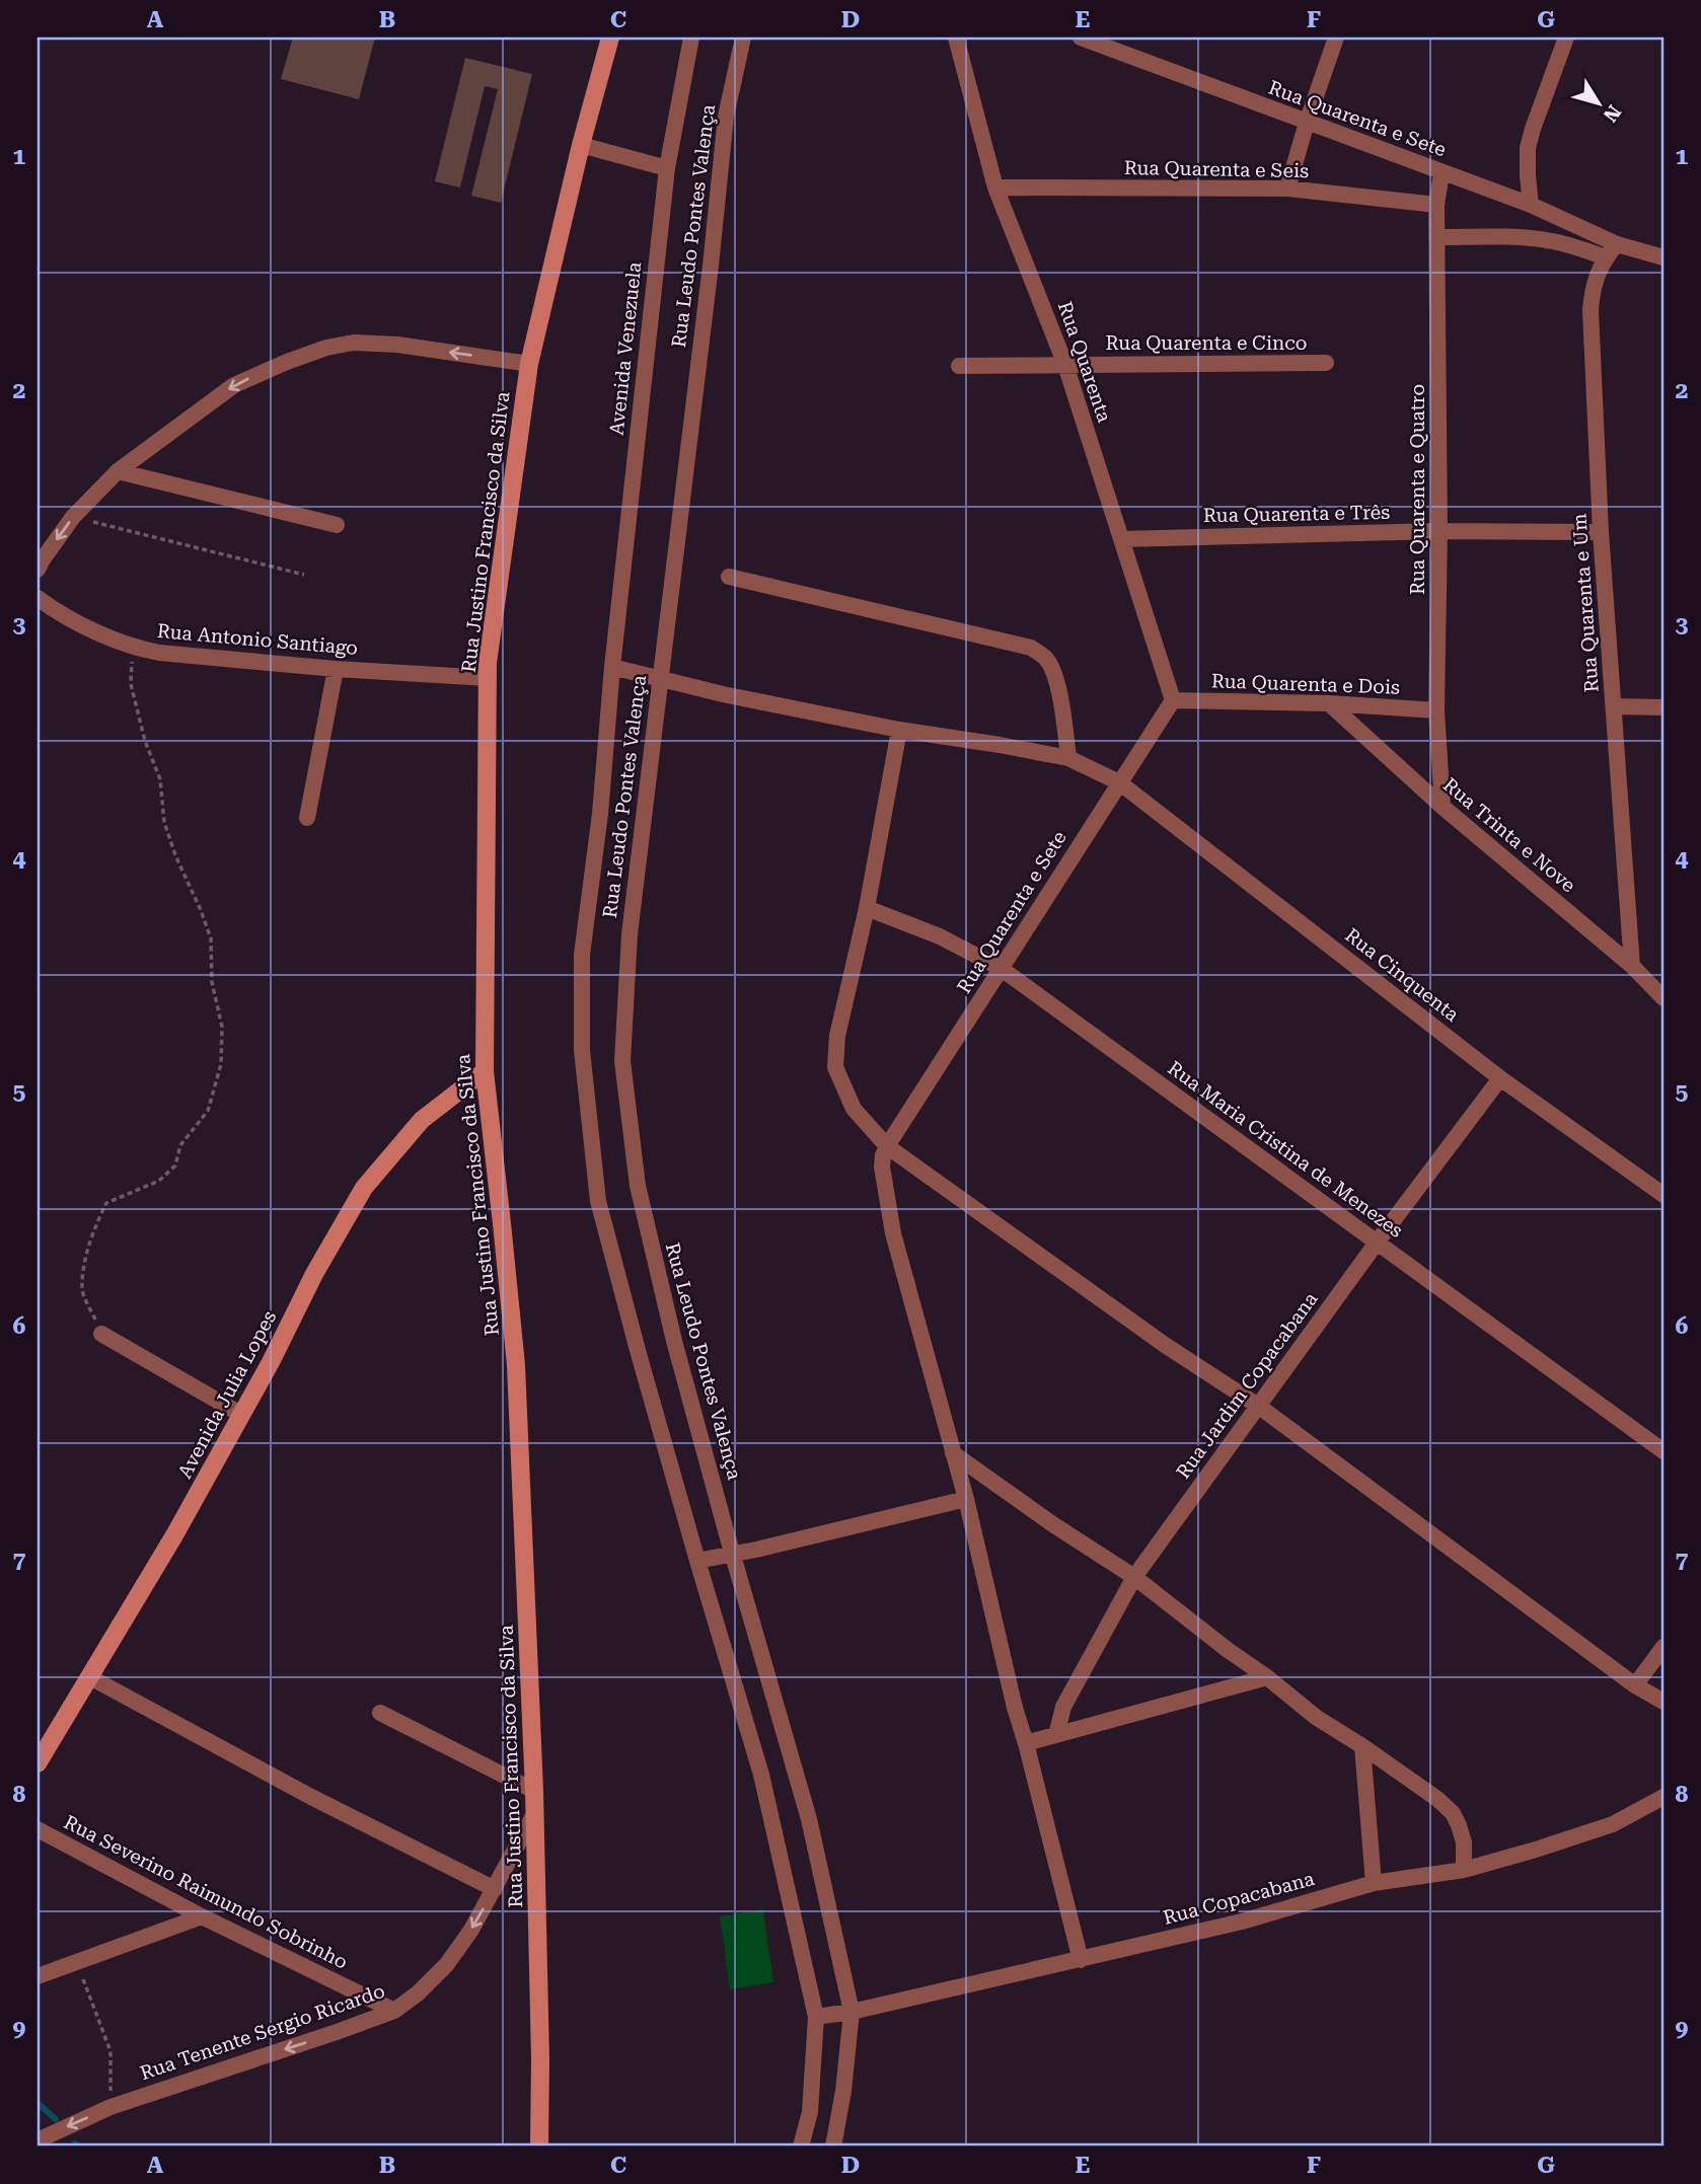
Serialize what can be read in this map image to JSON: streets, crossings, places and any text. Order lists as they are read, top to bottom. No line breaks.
{"streets":{"main road":["Rua Justino Francisco da Silva","Avenida Julia Lopes"],"street":["Rua Quarenta e Sete","Rua Quarenta e Seis","Rua Leudo Pontes Valença","Rua Quarenta e Cinco","Avenida Venezuela","Rua Quarenta","Rua Quarenta e Quatro","Rua Quarenta e Três","Rua Quarenta e Um","Rua Antonio Santiago","Rua Quarenta e Dois","Rua Trinta e Nove","Rua Cinquenta","Rua Maria Cristina de Menezes","Rua Jardim Copacabana","Rua Severino Raimundo Sobrinho","Rua Copacabana","Rua Tenente Sergio Ricardo"]},"crossings":[["Rua Quarenta e Sete","Rua Quarenta"],["Rua Quarenta e Sete","Rua Quarenta e Quatro"],["Rua Quarenta e Sete","Rua Quarenta e Um"],["Rua Quarenta e Sete","Rua Quarenta e Dois"],["Rua Quarenta e Sete","Rua Cinquenta"],["Rua Quarenta e Sete","Rua Maria Cristina de Menezes"],["Rua Quarenta e Seis","Rua Quarenta"],["Rua Quarenta e Seis","Rua Quarenta e Quatro"],["Rua Leudo Pontes Valença","Rua Cinquenta"],["Rua Leudo Pontes Valença","Rua Copacabana"],["Rua Quarenta e Cinco","Rua Quarenta"],["Avenida Venezuela","Rua Cinquenta"],["Rua Quarenta","Rua Quarenta e Três"],["Rua Quarenta","Rua Quarenta e Dois"],["Rua Quarenta e Quatro","Rua Quarenta e Três"],["Rua Quarenta e Quatro","Rua Quarenta e Dois"],["Rua Quarenta e Quatro","Rua Trinta e Nove"],["Rua Quarenta e Três","Rua Quarenta e Um"],["Rua Justino Francisco da Silva","Rua Antonio Santiago"],["Rua Justino Francisco da Silva","Avenida Julia Lopes"],["Rua Justino Francisco da Silva","Rua Tenente Sergio Ricardo"],["Rua Quarenta e Um","Rua Trinta e Nove"],["Rua Quarenta e Dois","Rua Trinta e Nove"],["Rua Cinquenta","Rua Jardim Copacabana"],["Rua Maria Cristina de Menezes","Rua Jardim Copacabana"],["Rua Severino Raimundo Sobrinho","Rua Tenente Sergio Ricardo"]],"one_way":["Rua Tenente Sergio Ricardo"],"north":"bottom right","grid":{"columns":["A","B","C","D","E","F","G"],"rows":["1","2","3","4","5","6","7","8","9"]}}
